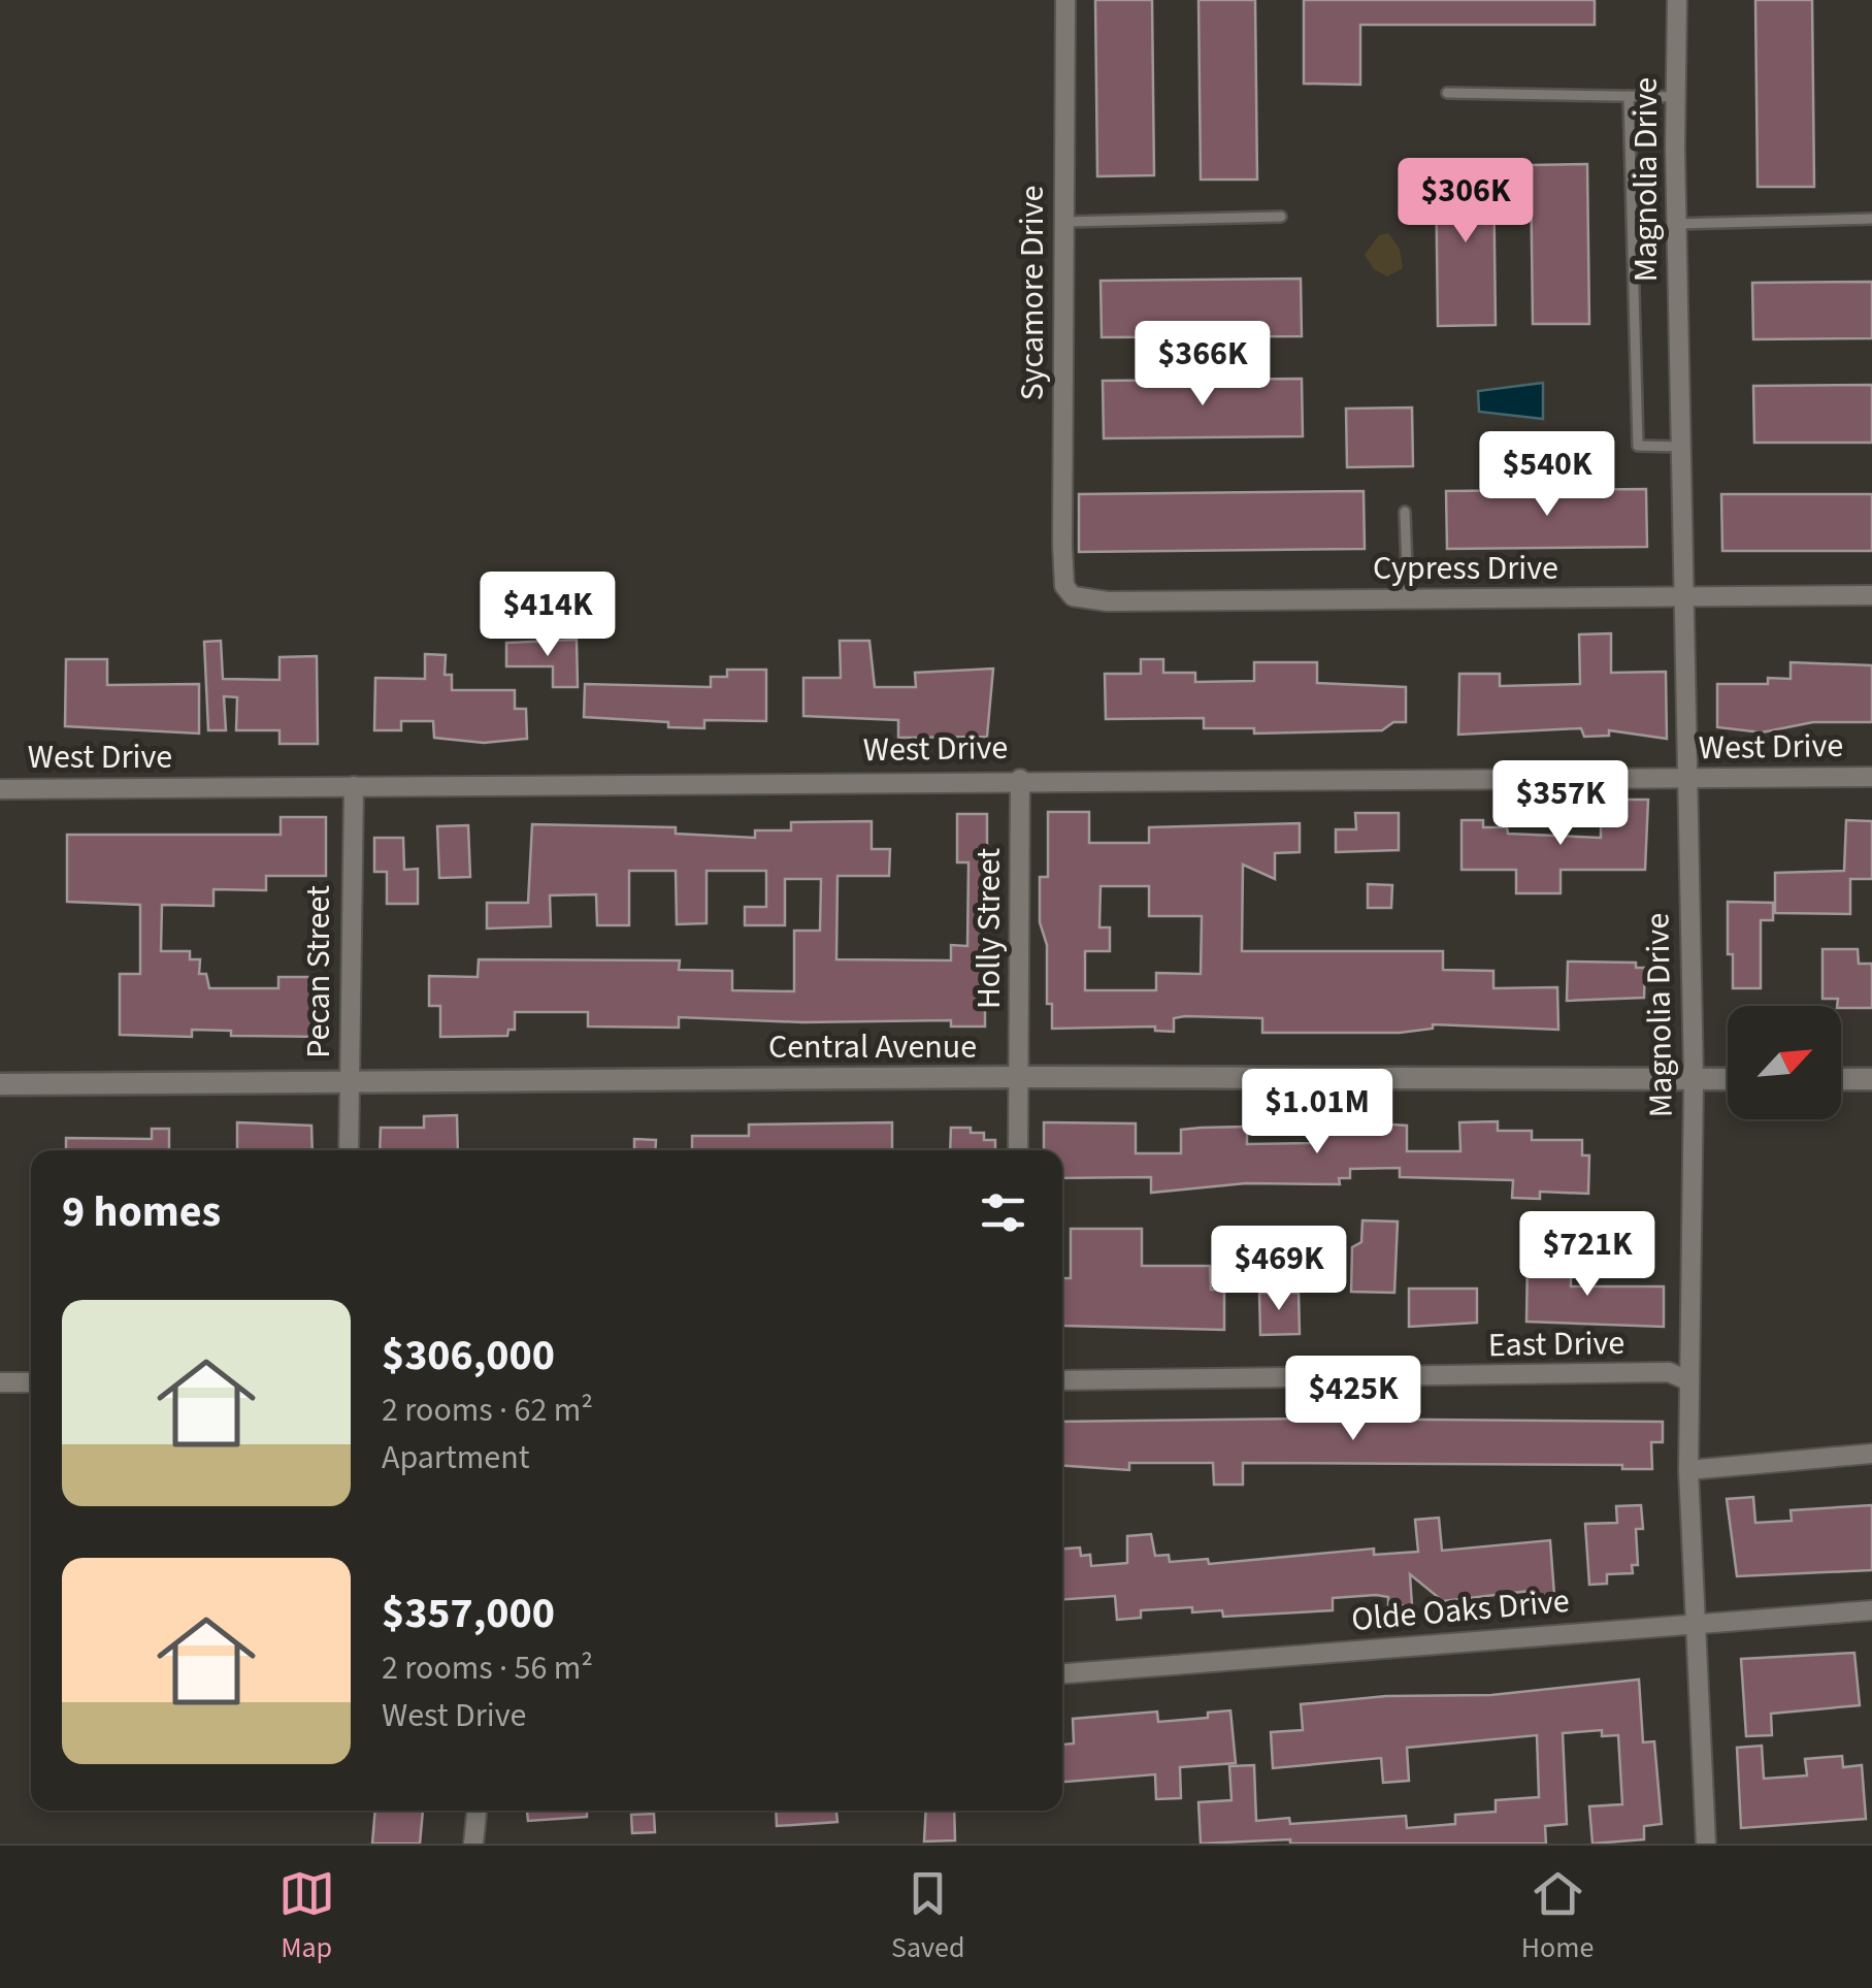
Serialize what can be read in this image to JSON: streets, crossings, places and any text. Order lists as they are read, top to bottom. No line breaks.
{"streets":{"street":["Magnolia Drive","Sycamore Drive","Cypress Drive","West Drive","Holly Street","Pecan Street","Central Avenue","East Drive","Olde Oaks Drive"]},"crossings":[["Magnolia Drive","Cypress Drive"],["Magnolia Drive","West Drive"],["Magnolia Drive","Central Avenue"],["Magnolia Drive","East Drive"],["Magnolia Drive","Olde Oaks Drive"],["Sycamore Drive","Cypress Drive"],["West Drive","Holly Street"],["West Drive","Pecan Street"],["Holly Street","Central Avenue"],["Pecan Street","Central Avenue"]],"north":"top right","page":{"price":["$306K","$366K","$540K","$414K","$357K","$1.01M","$721K","$469K","$425K"],"heading":"9 homes","list":[{"name":"$306,000","note":"2 rooms · 62 m² · Apartment"},{"name":"$357,000","note":"2 rooms · 56 m² · West Drive"}],"tabs":["Map","Saved","Home"]}}
